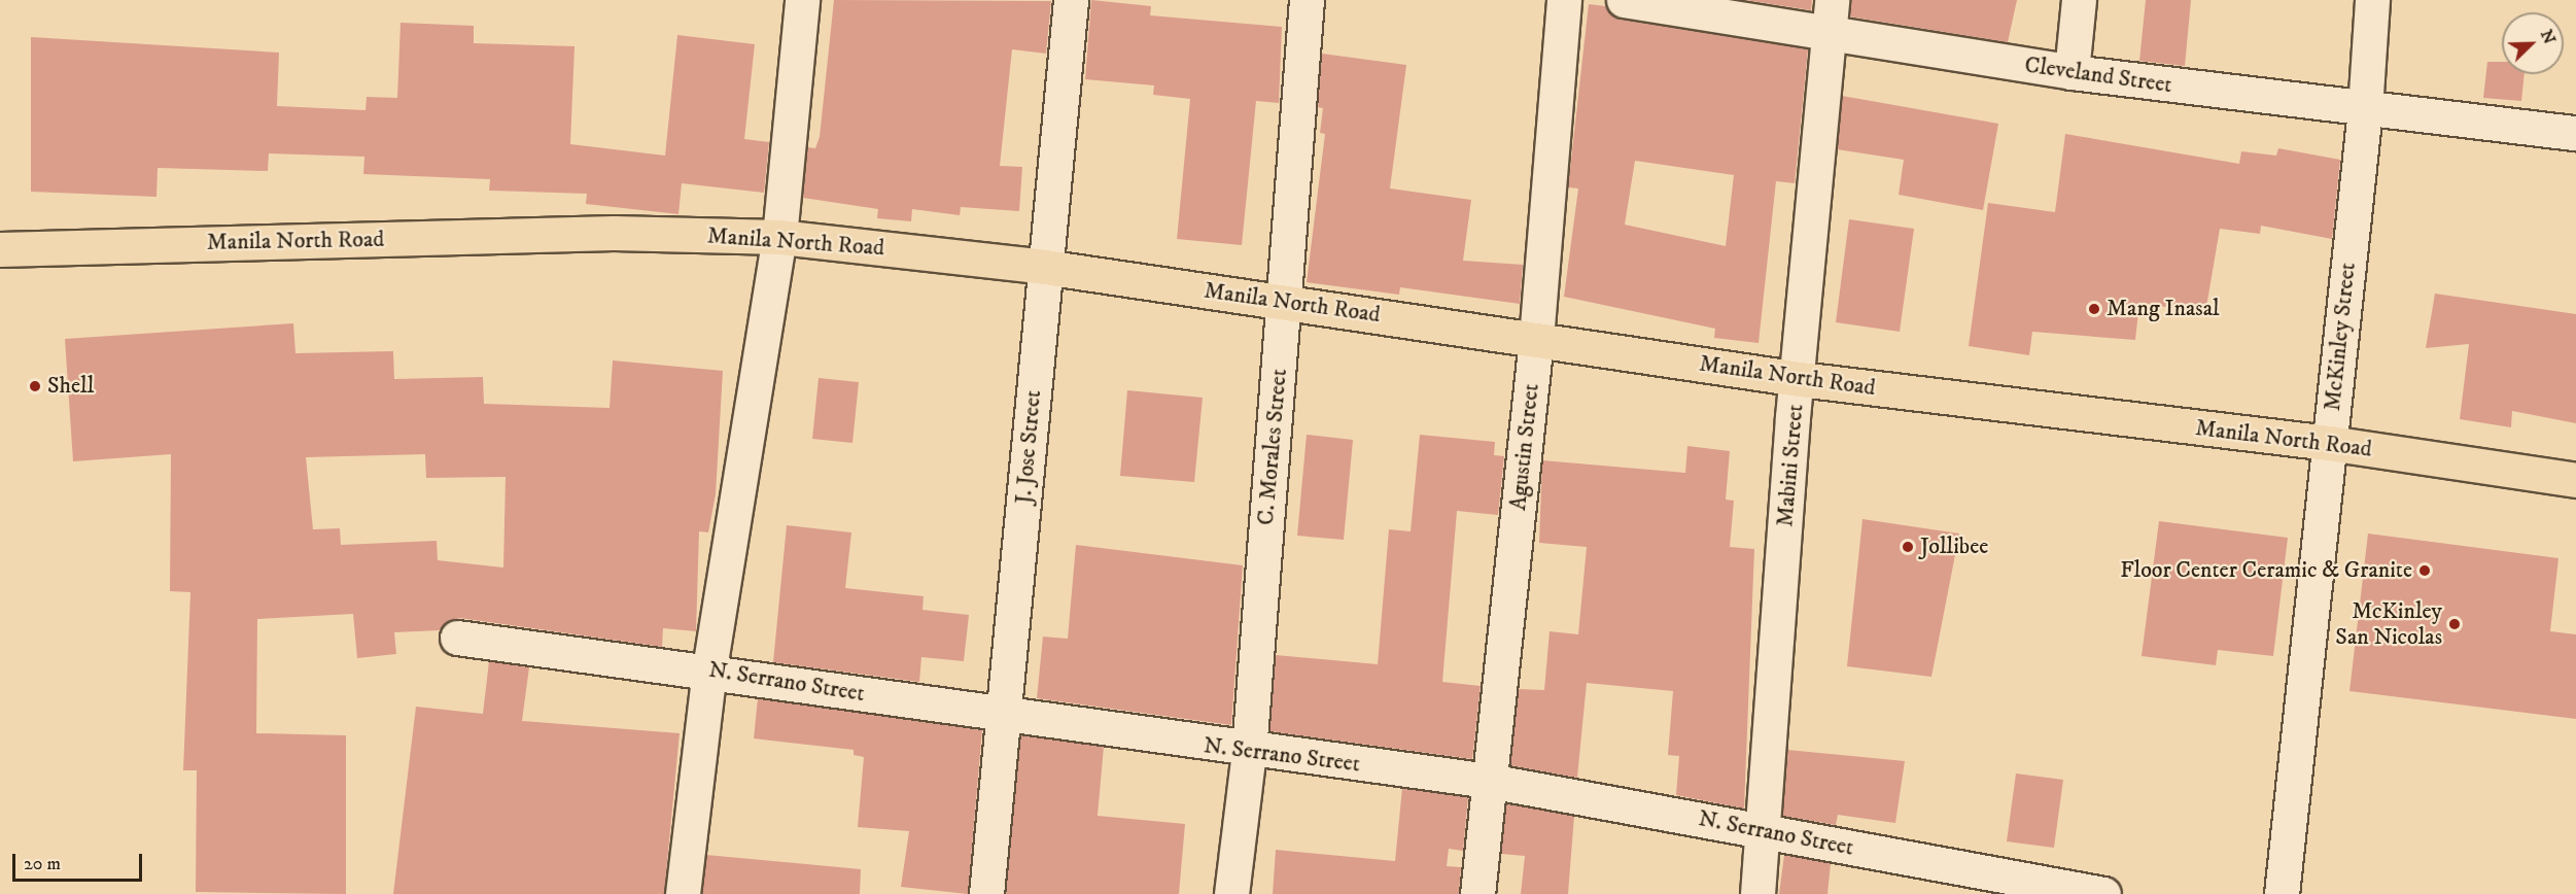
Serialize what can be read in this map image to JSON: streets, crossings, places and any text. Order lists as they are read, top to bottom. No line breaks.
{"streets":{"highway":["Manila North Road"],"street":["Cleveland Street","McKinley Street","J. Jose Street","C. Morales Street","Agustin Street","Mabini Street","N. Serrano Street"]},"crossings":[["Cleveland Street","McKinley Street"],["Cleveland Street","Mabini Street"],["Manila North Road","McKinley Street"],["Manila North Road","J. Jose Street"],["Manila North Road","C. Morales Street"],["Manila North Road","Agustin Street"],["Manila North Road","Mabini Street"],["J. Jose Street","N. Serrano Street"],["C. Morales Street","N. Serrano Street"],["Agustin Street","N. Serrano Street"],["Mabini Street","N. Serrano Street"]],"places":["Mang Inasal","Shell","Jollibee","Floor Center Ceramic & Granite","McKinley San Nicolas"],"scale_bar":"20 m","north":"top right"}
